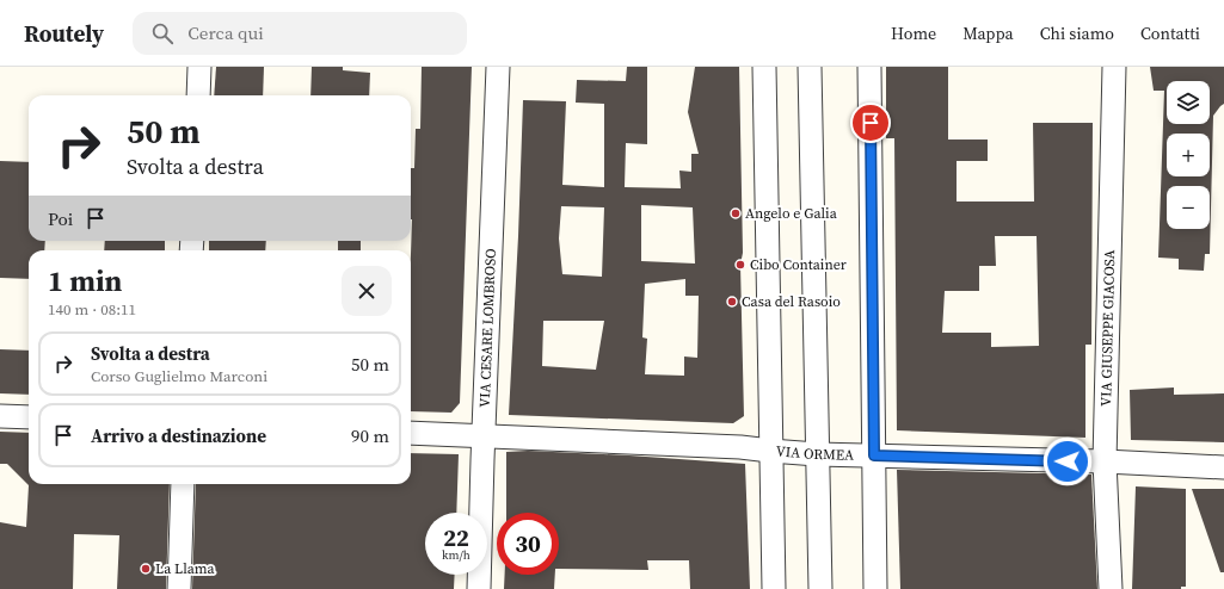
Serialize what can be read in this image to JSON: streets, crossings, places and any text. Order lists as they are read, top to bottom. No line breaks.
{"streets":{"street":["VIA CESARE LOMBROSO","VIA GIUSEPPE GIACOSA","VIA ORMEA"]},"crossings":[["VIA CESARE LOMBROSO","VIA ORMEA"],["VIA GIUSEPPE GIACOSA","VIA ORMEA"]],"places":["Angelo e Galia","Cibo Container","Casa del Rasoio","La Llama"],"page":{"header":"Routely","search":"Cerca qui","nav":["Home","Mappa","Chi siamo","Contatti"],"map_buttons":["+","−"],"turn":["50 m","Svolta a destra"],"then":"Poi","heading":["1 min","140 m · 08:11"],"list":[{"name":"Svolta a destra","note":"Corso Guglielmo Marconi","value":"50 m"},{"name":"Arrivo a destinazione","value":"90 m"}],"speed":"22 km/h","limit":"30"}}
